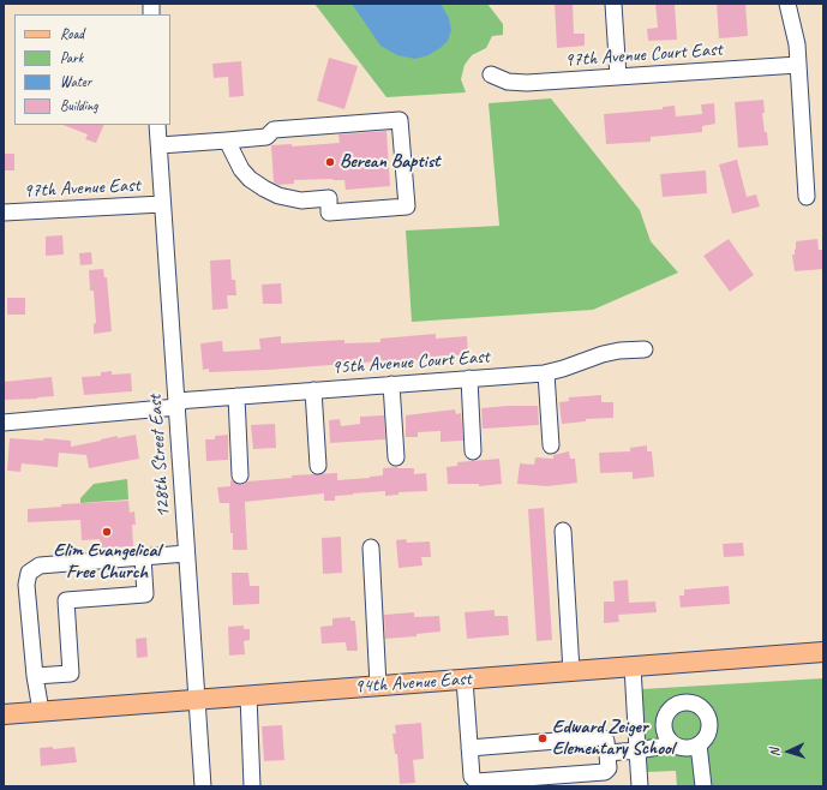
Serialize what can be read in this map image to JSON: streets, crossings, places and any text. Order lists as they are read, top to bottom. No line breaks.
{"streets":{"main road":["94th Avenue East"],"street":["97th Avenue Court East","97th Avenue East","95th Avenue Court East","128th Street East"]},"crossings":[["97th Avenue East","128th Street East"],["95th Avenue Court East","128th Street East"],["128th Street East","94th Avenue East"]],"places":["Berean Baptist","Elim Evangelical Free Church","Edward Zeiger Elementary School"],"legend":["Road","Park","Water","Building"],"north":"left"}
